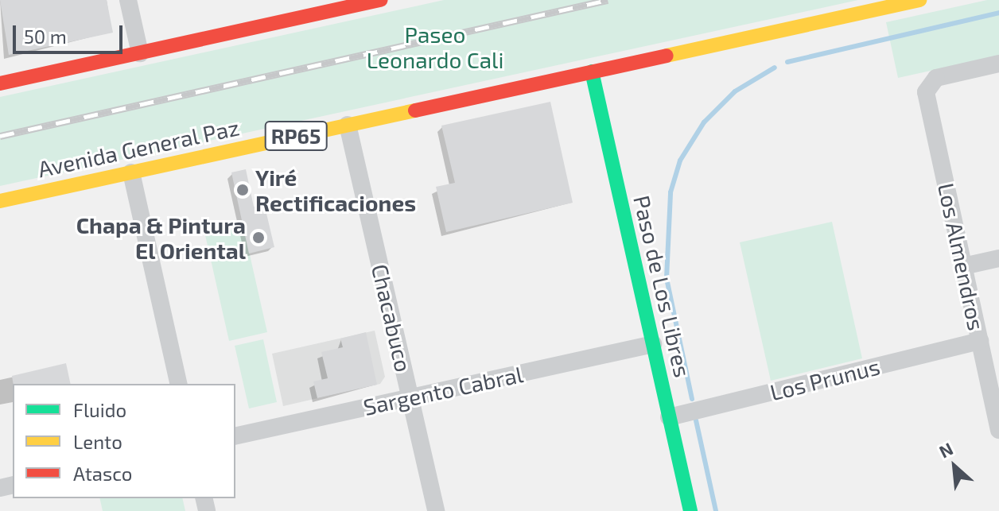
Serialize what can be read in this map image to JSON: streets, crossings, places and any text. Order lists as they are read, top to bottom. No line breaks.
{"streets":{"main road":["RP65","Avenida General Paz","Paso de Los Libres"],"street":["Los Almendros","Chacabuco","Los Prunus","Sargento Cabral"]},"crossings":[["Avenida General Paz","Paso de Los Libres"],["Avenida General Paz","Chacabuco"],["Los Almendros","Los Prunus"],["Paso de Los Libres","Los Prunus"],["Paso de Los Libres","Sargento Cabral"],["Chacabuco","Sargento Cabral"]],"parks":["Paseo Leonardo Cali"],"places":["Yiré Rectificaciones","Chapa & Pintura El Oriental"],"legend":["Fluido","Lento","Atasco"],"scale_bar":"50 m","north":"top left"}
